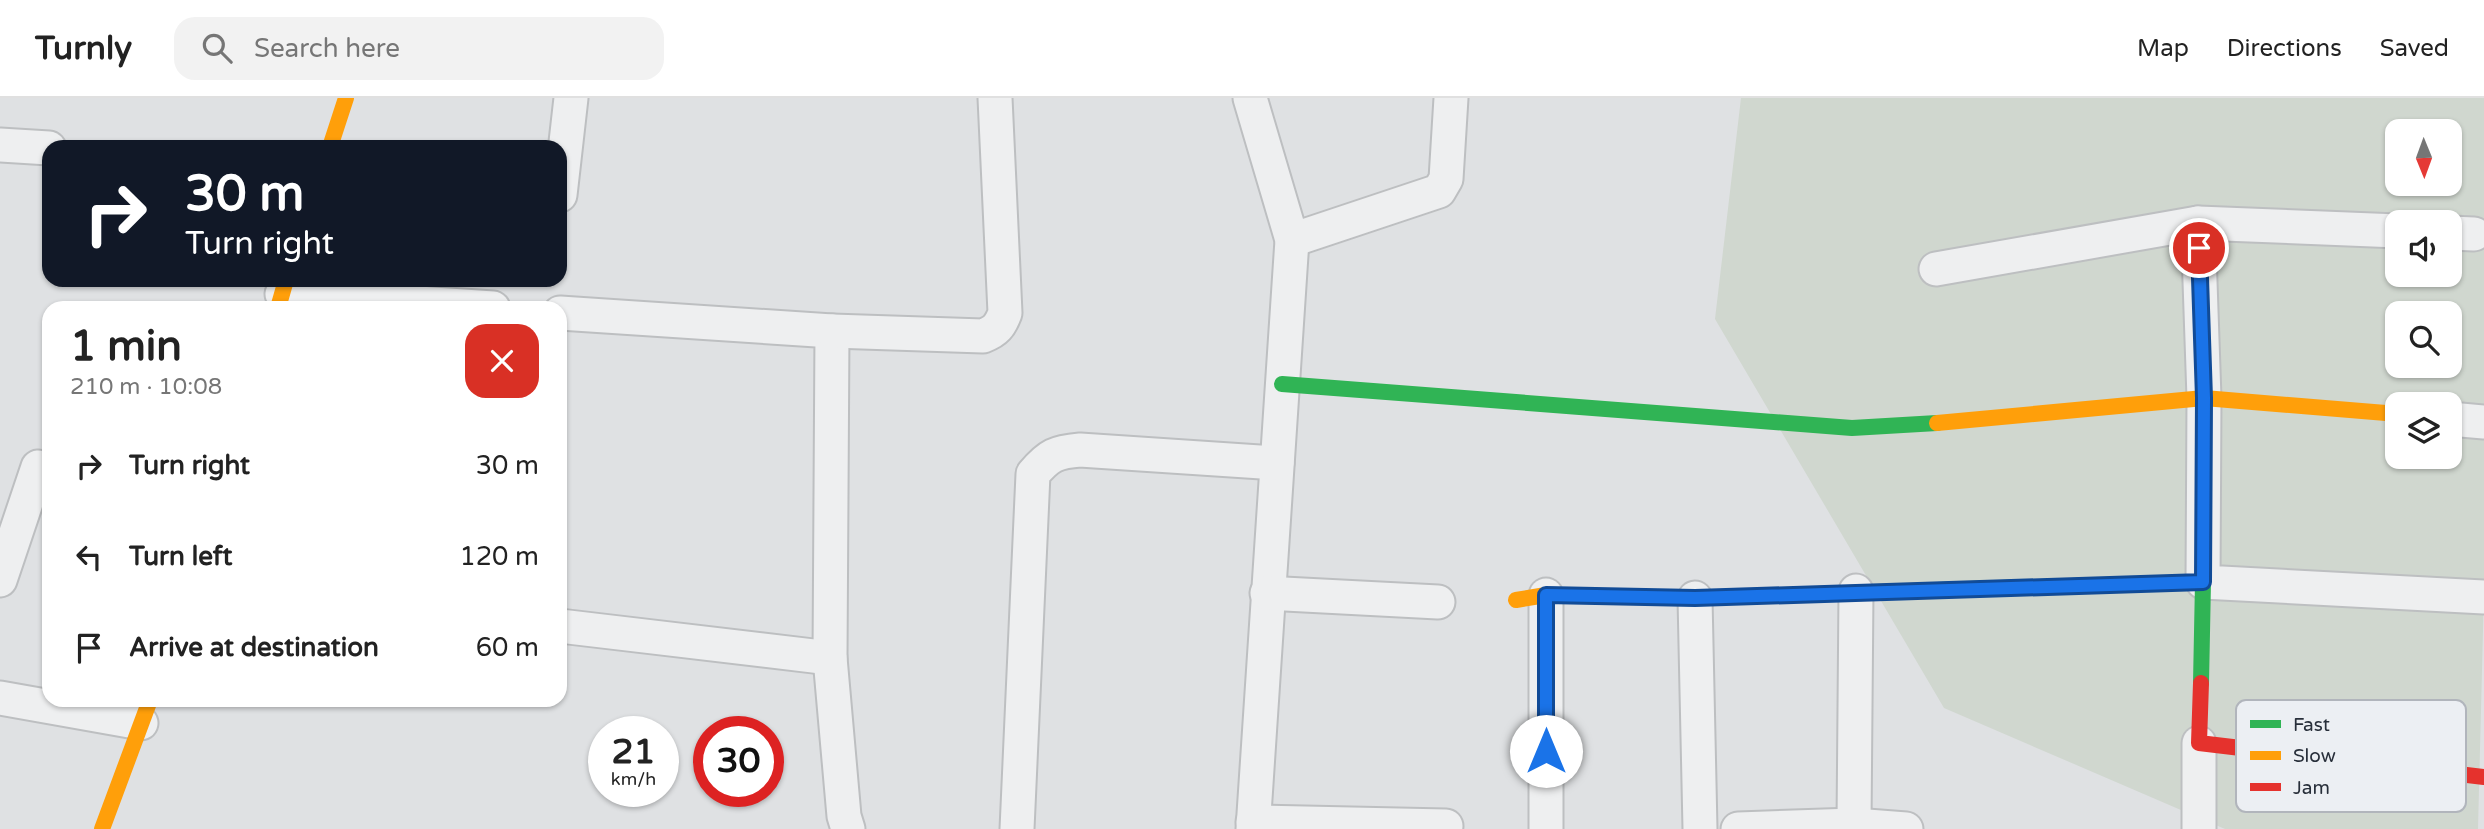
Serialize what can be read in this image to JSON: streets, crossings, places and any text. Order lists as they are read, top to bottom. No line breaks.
{"legend":["Fast","Slow","Jam"],"north":"bottom","page":{"header":"Turnly","search":"Search here","nav":["Map","Directions","Saved"],"turn":["30 m","Turn right"],"heading":["1 min","210 m · 10:08"],"list":[{"name":"Turn right","value":"30 m"},{"name":"Turn left","value":"120 m"},{"name":"Arrive at destination","value":"60 m"}],"speed":"21 km/h","limit":"30"}}
